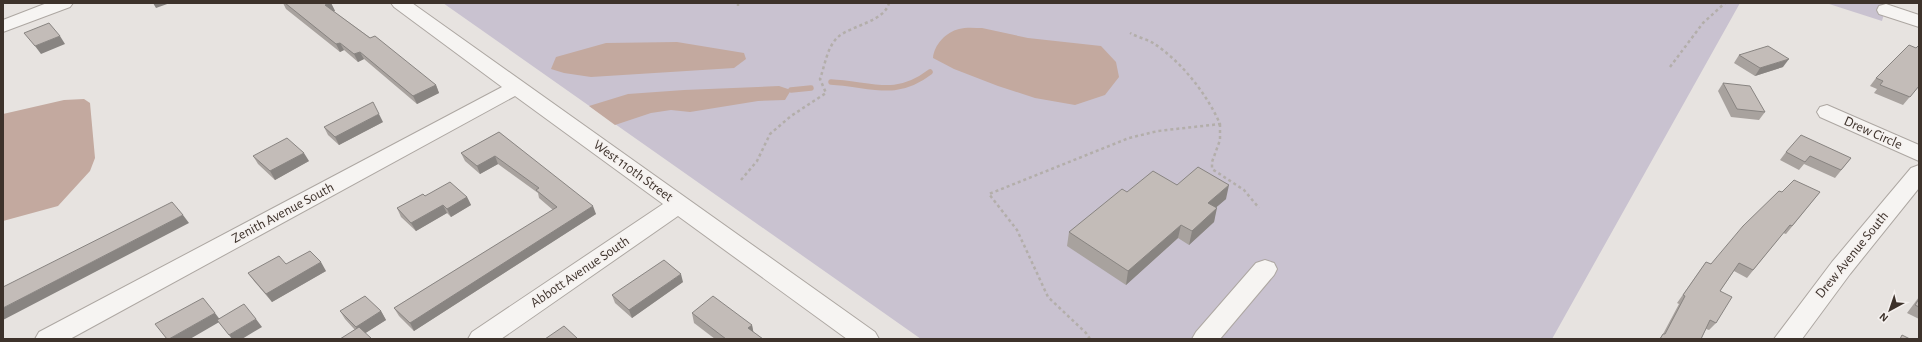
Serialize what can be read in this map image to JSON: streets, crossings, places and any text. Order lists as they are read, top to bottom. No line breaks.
{"streets":{"street":["Drew Circle","West 110th Street","Zenith Avenue South","Drew Avenue South","Abbott Avenue South"]},"crossings":[["West 110th Street","Zenith Avenue South"],["West 110th Street","Abbott Avenue South"]],"north":"bottom left"}
